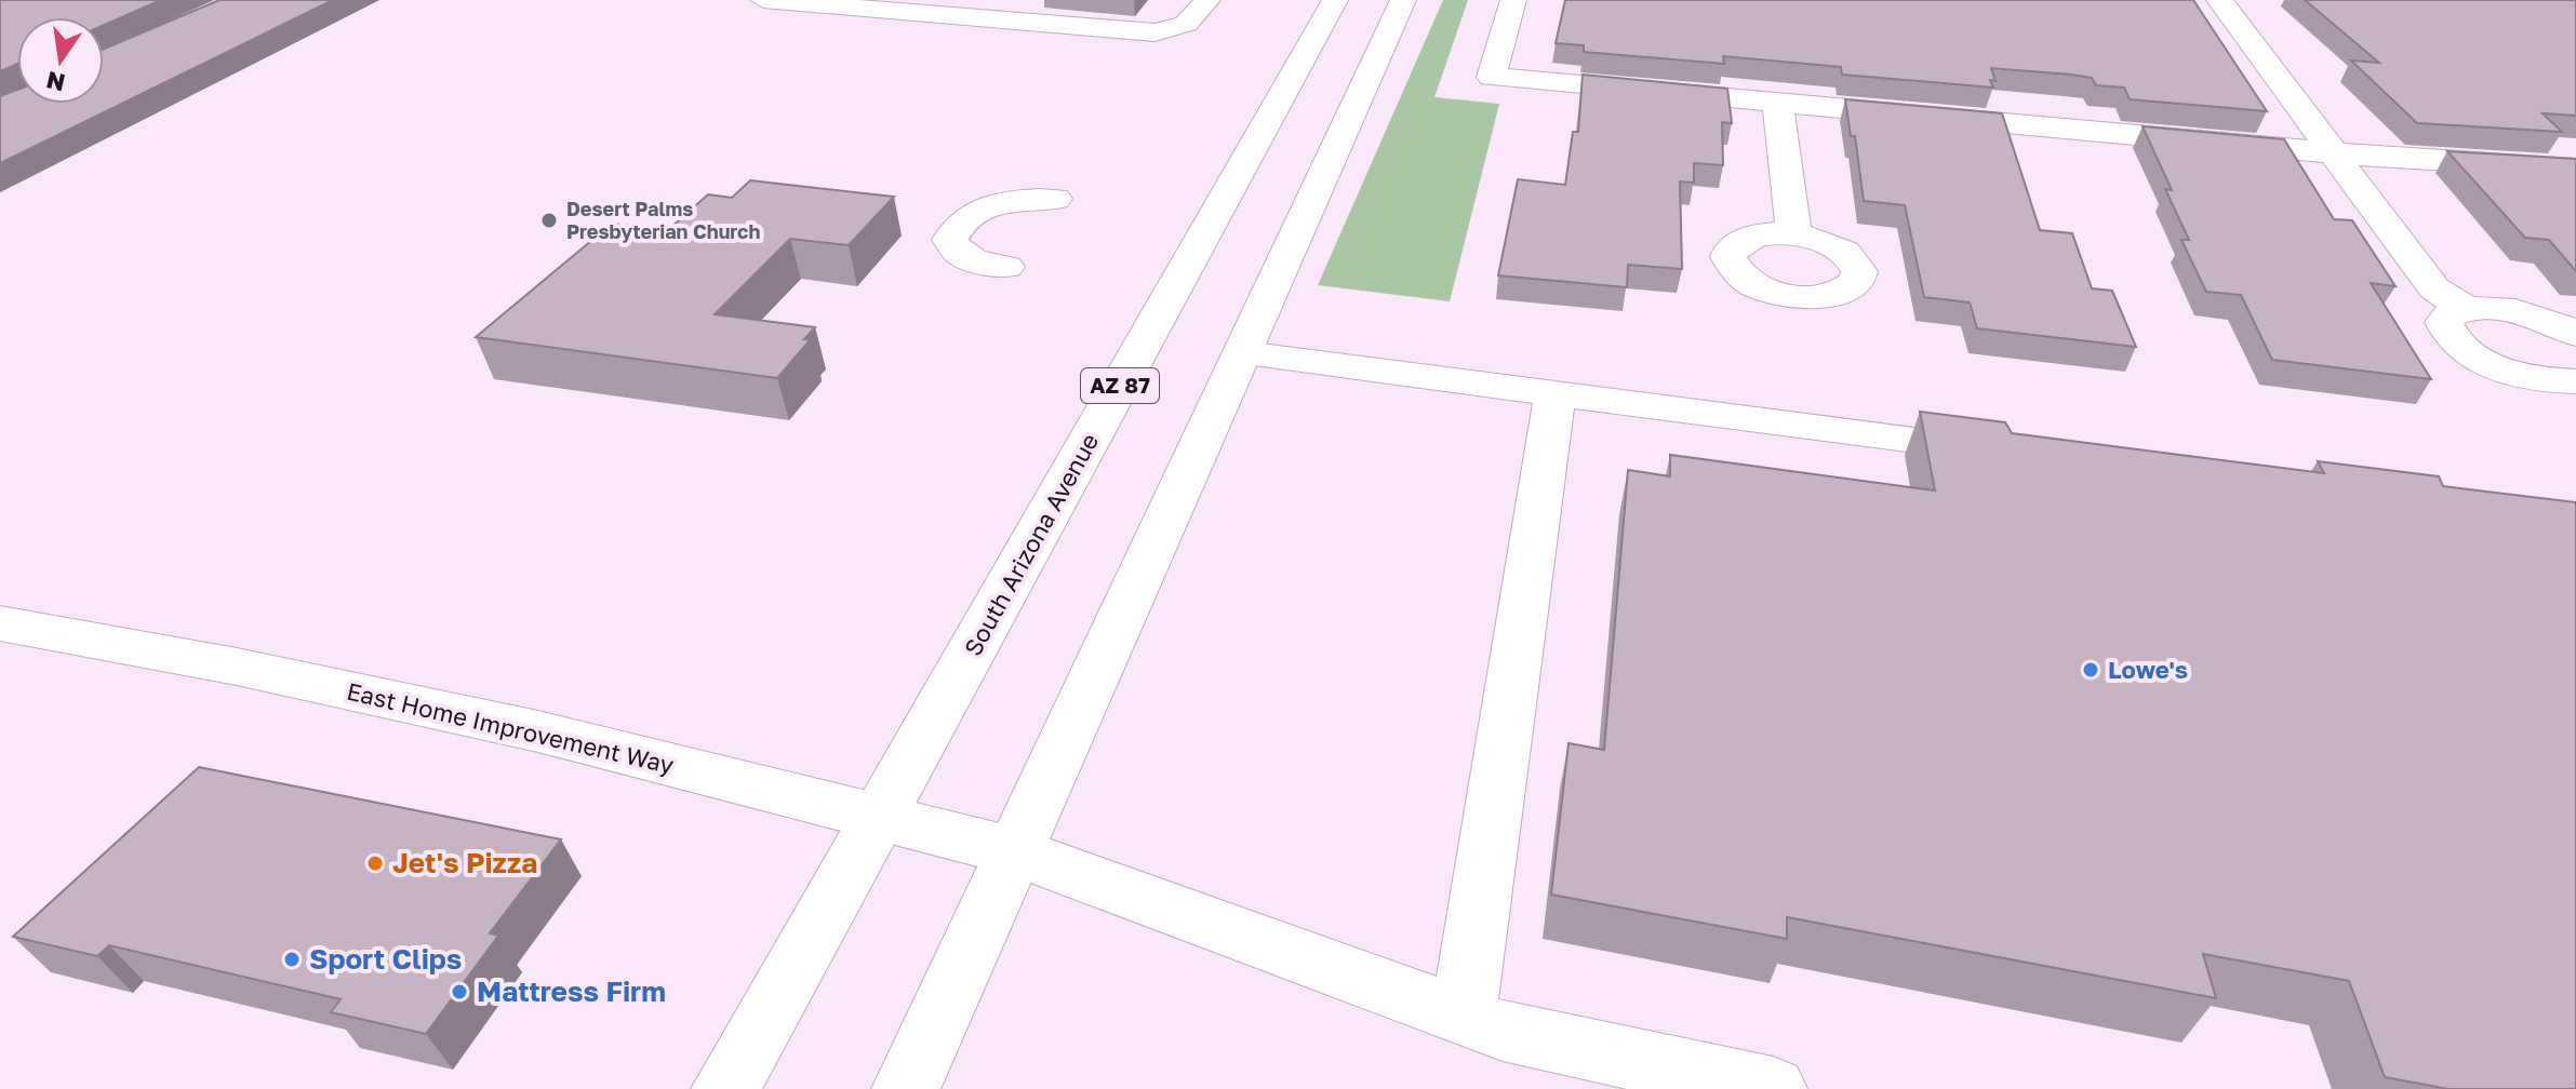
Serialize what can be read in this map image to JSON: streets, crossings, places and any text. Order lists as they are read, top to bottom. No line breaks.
{"streets":{"street":["AZ 87","South Arizona Avenue","East Home Improvement Way"]},"crossings":[["South Arizona Avenue","East Home Improvement Way"]],"places":["Desert Palms Presbyterian Church","Lowe's","Jet's Pizza","Sport Clips","Mattress Firm"],"north":"bottom"}
